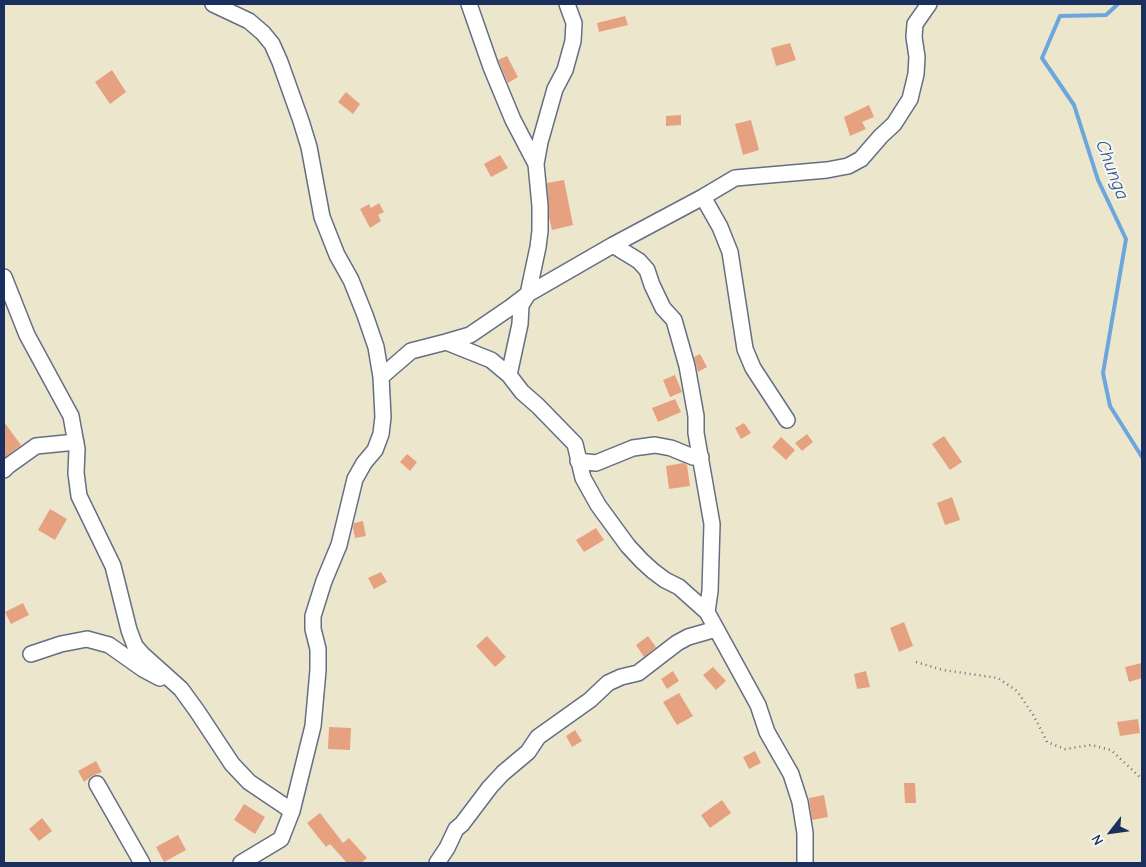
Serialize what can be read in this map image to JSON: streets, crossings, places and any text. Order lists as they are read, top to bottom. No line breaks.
{"water":["Chunga"],"north":"bottom left"}
